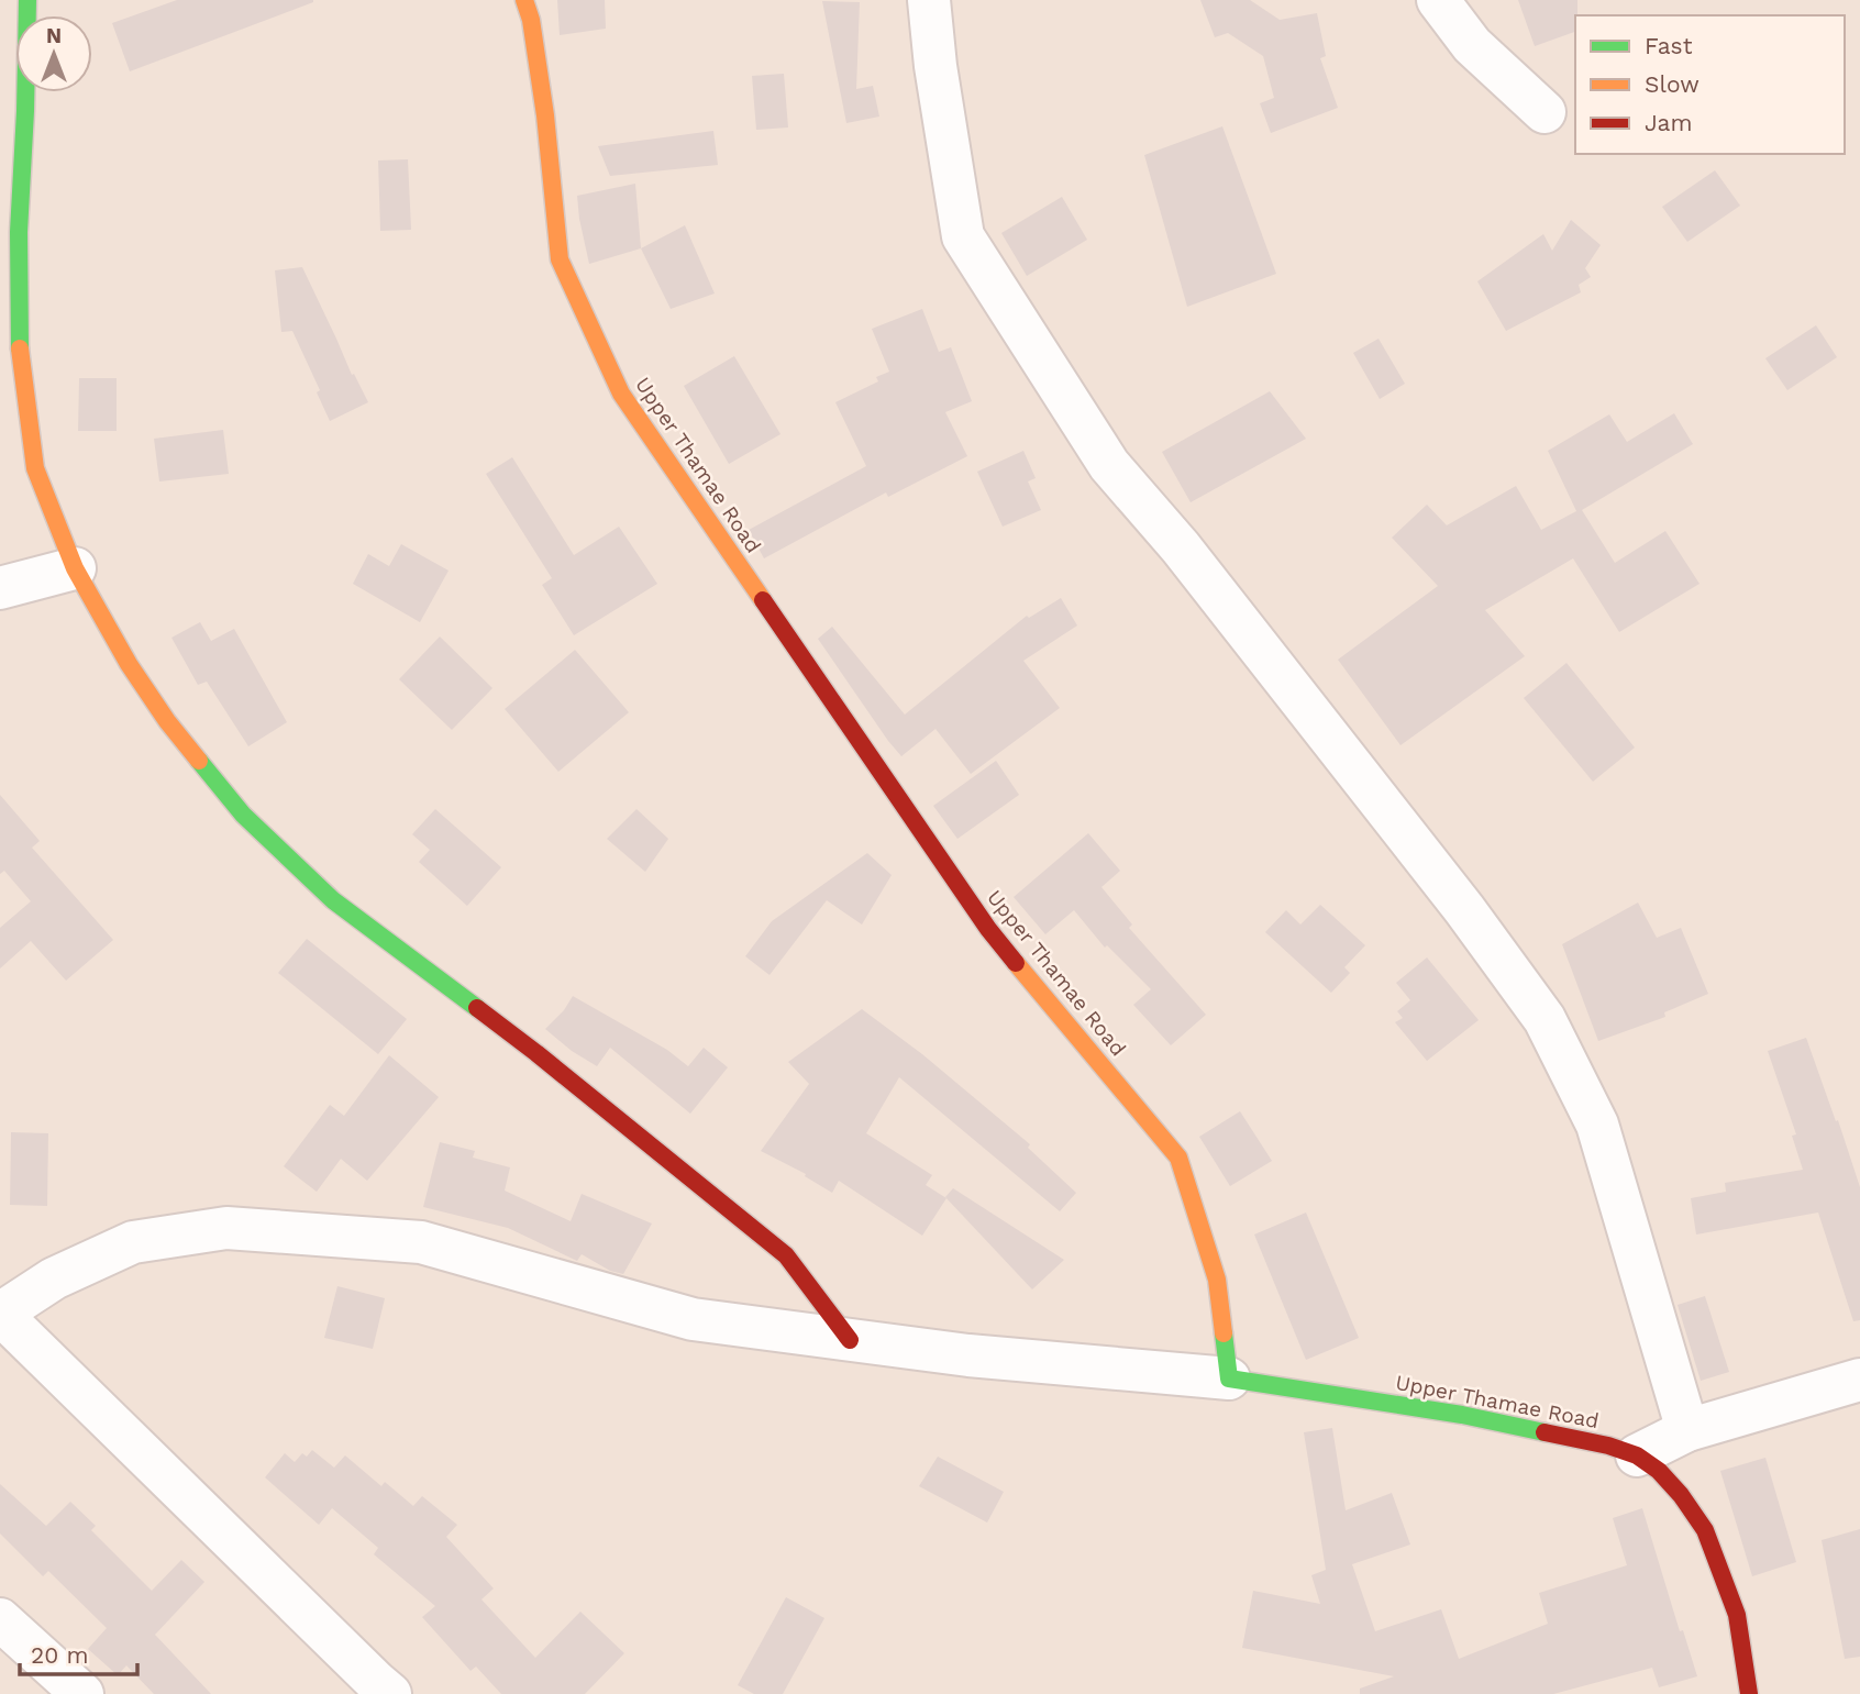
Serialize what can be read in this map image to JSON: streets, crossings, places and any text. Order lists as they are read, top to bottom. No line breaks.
{"streets":{"street":["Upper Thamae Road"]},"legend":["Fast","Slow","Jam"],"scale_bar":"20 m","north":"top"}
